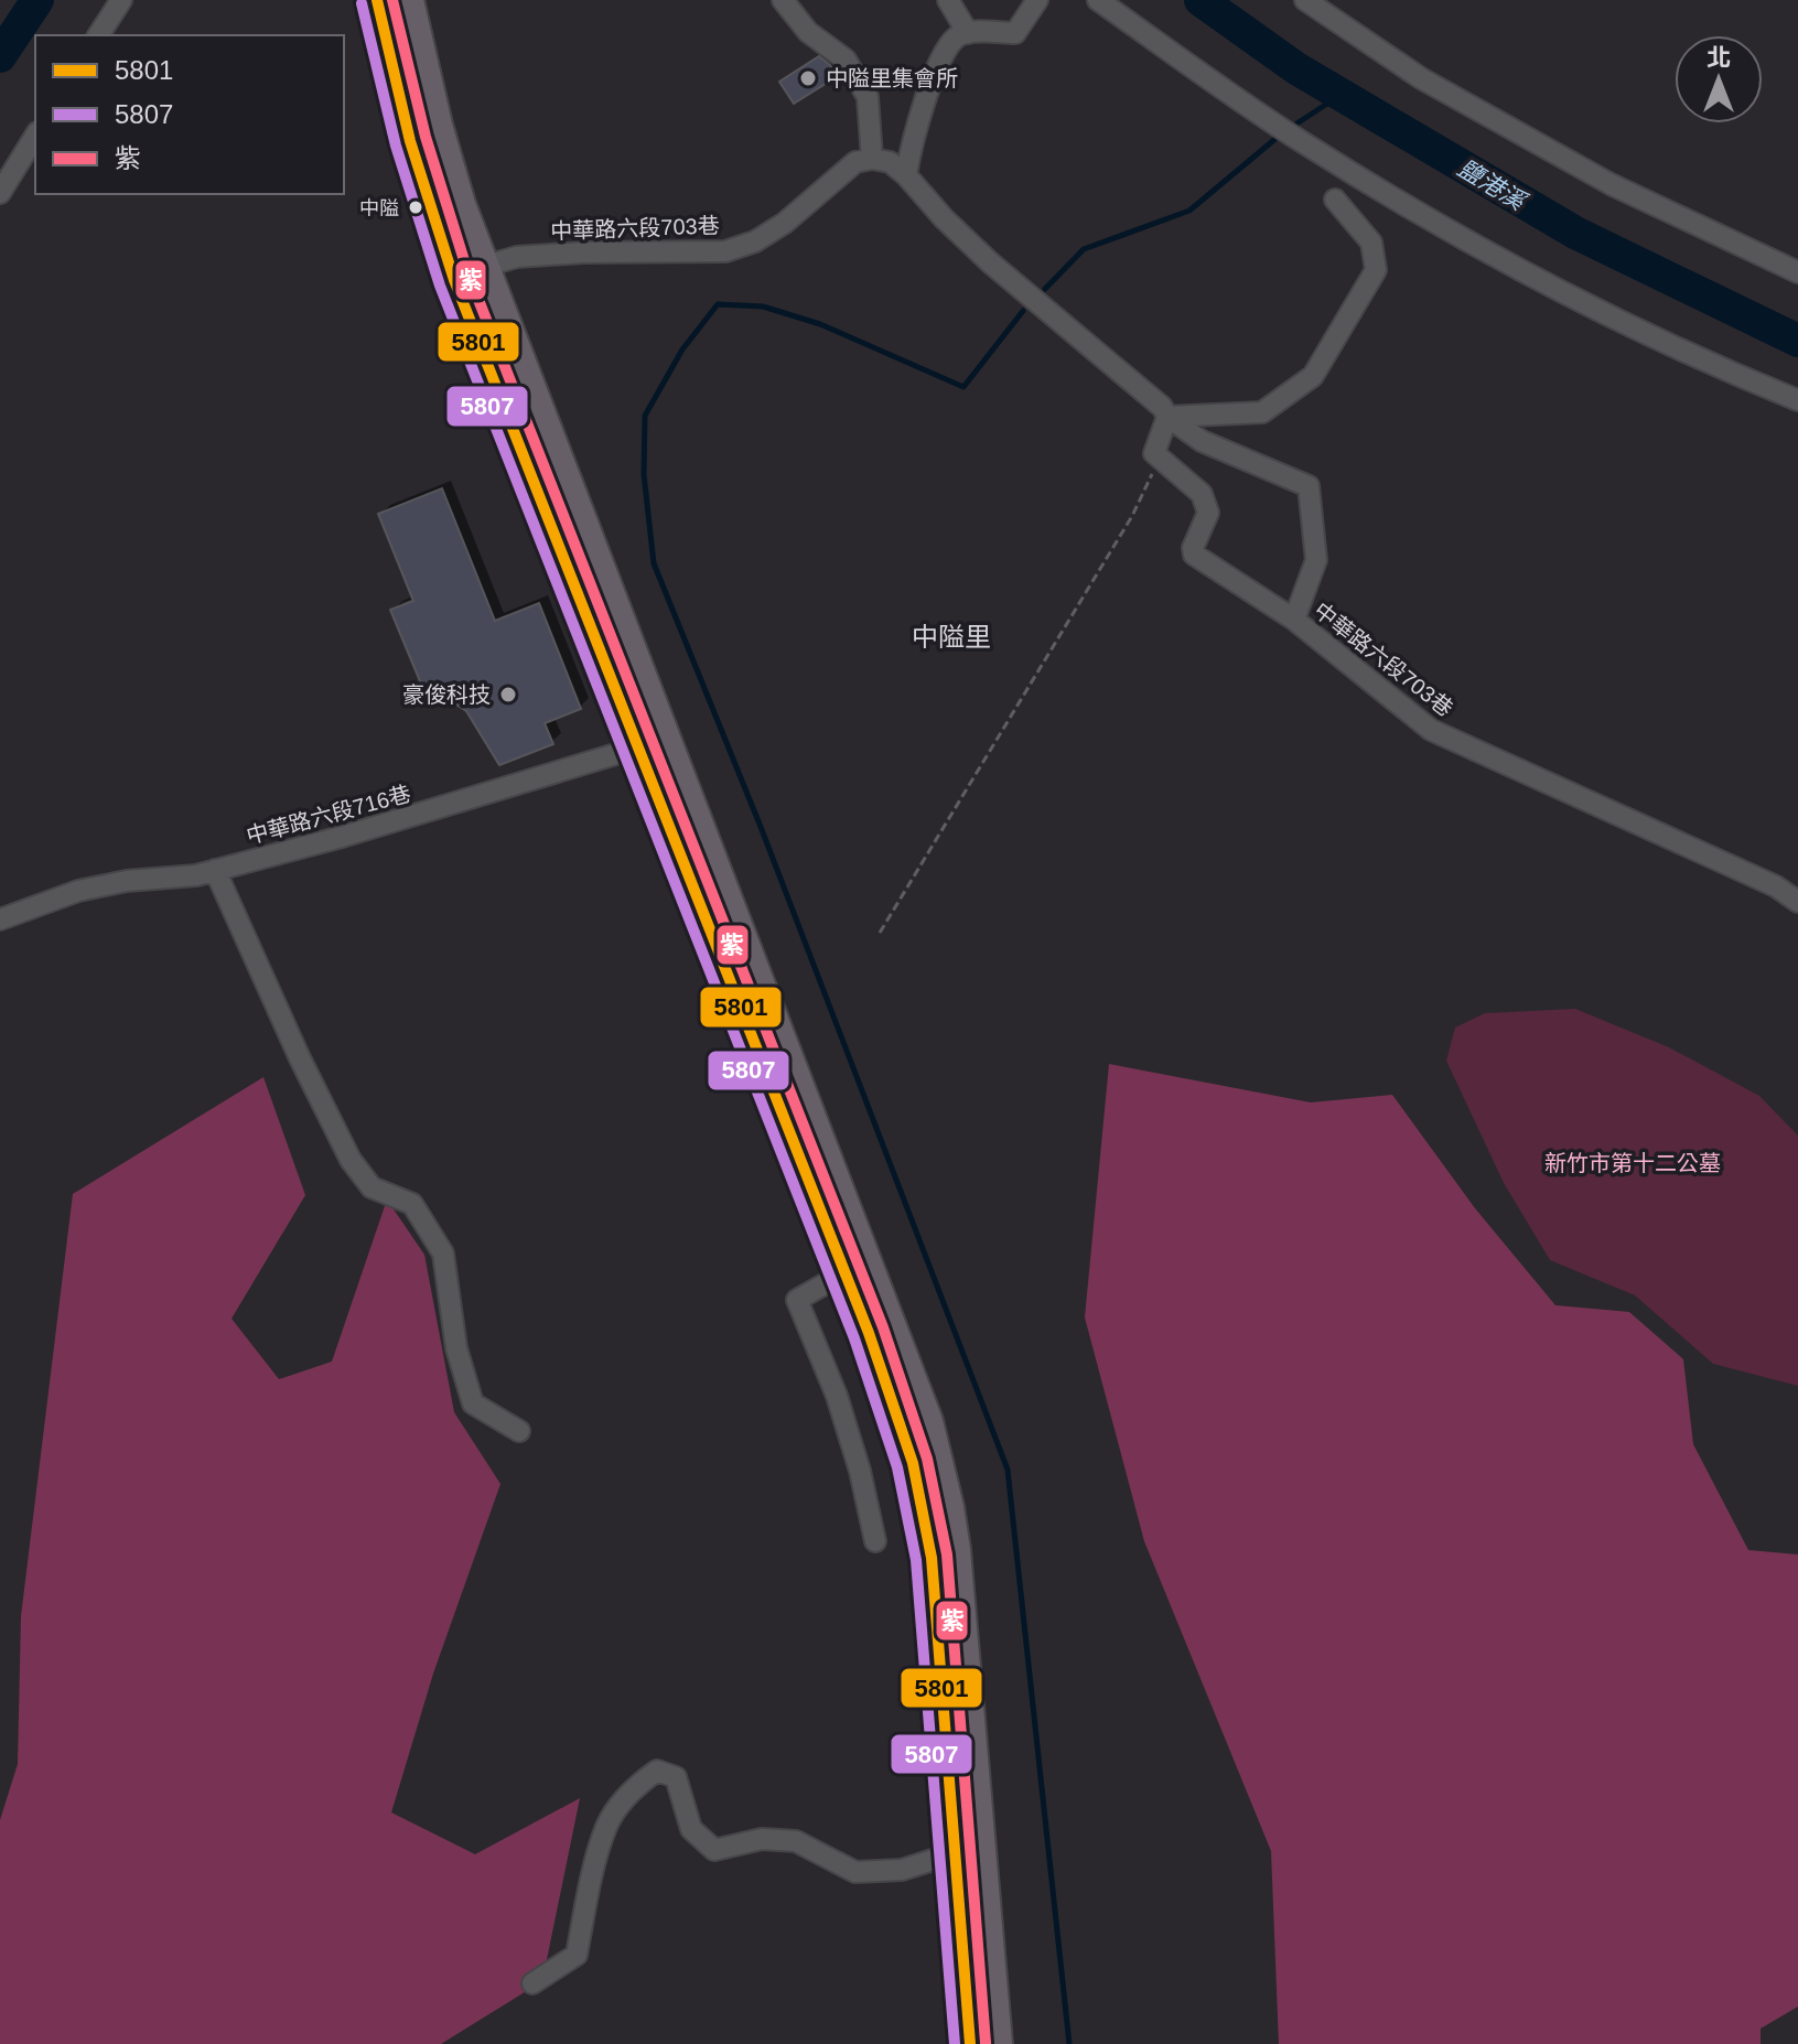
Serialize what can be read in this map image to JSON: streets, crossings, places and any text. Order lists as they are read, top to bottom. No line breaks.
{"streets":{"street":["中華路六段703巷","中華路六段716巷"]},"districts":["中隘里"],"water":["鹽港溪"],"parks":["新竹市第十二公墓"],"places":["中隘里集會所","中隘","豪俊科技"],"lines":["transit line 5801","transit line 紫","transit line 5807"],"legend":["5801","5807","紫"],"north":"top"}
